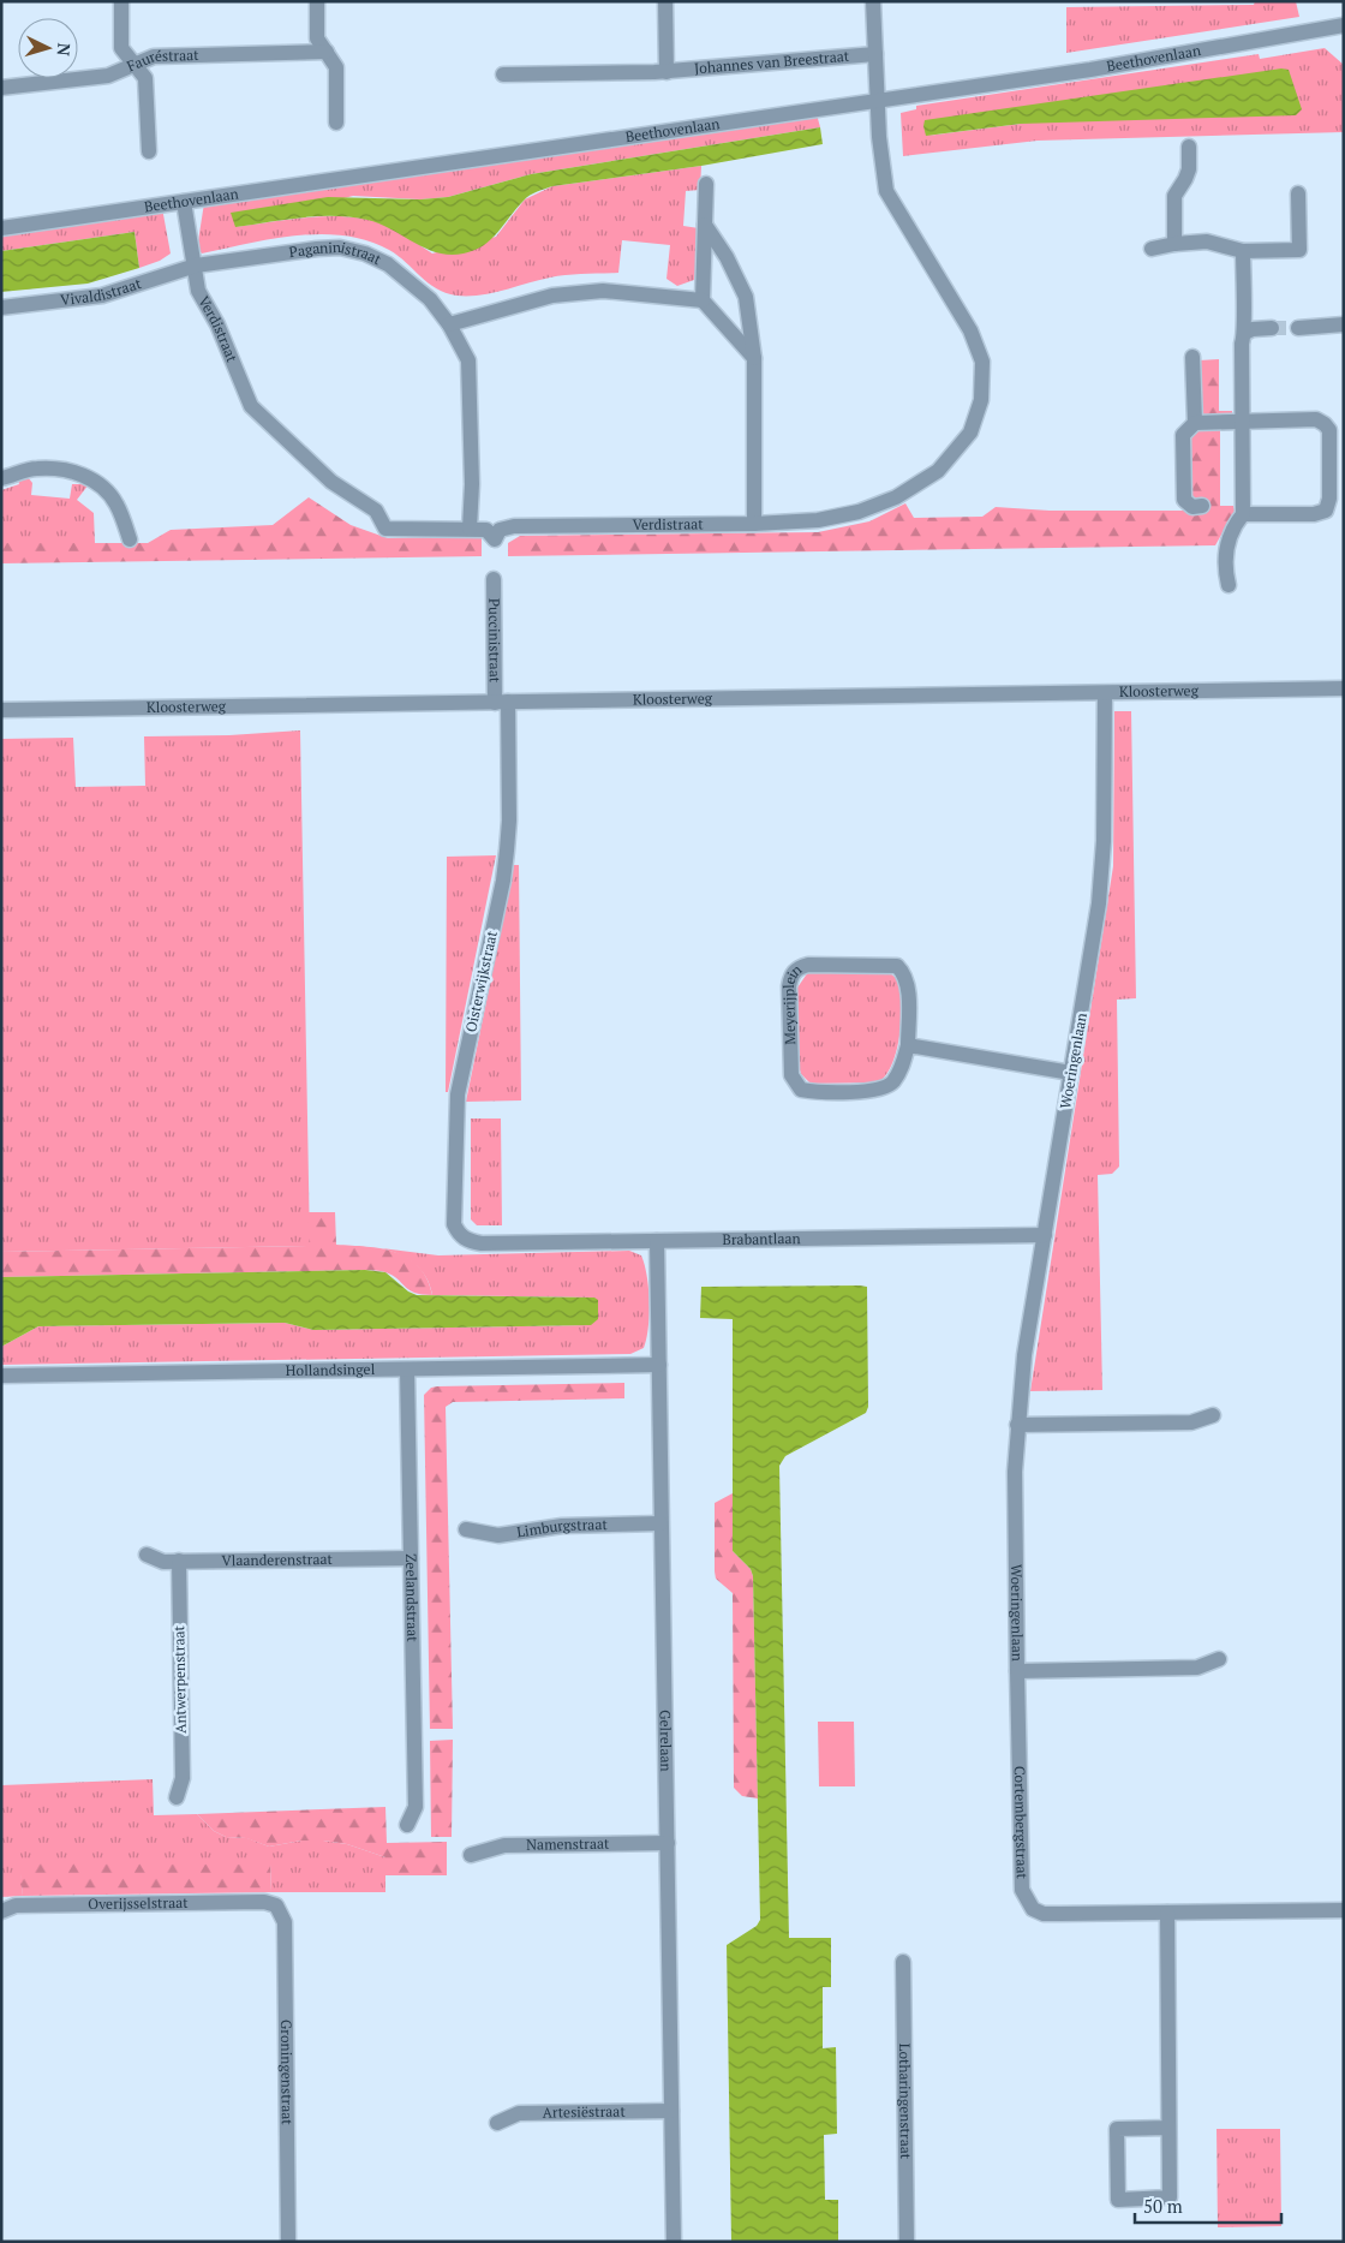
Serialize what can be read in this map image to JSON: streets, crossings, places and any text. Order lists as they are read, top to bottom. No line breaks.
{"streets":{"street":["Beethovenlaan","Fauréstraat","Johannes van Breestraat","Paganinistraat","Vivaldistraat","Verdistraat","Puccinistraat","Kloosterweg","Oisterwijkstraat","Meyerijplein","Woeringenlaan","Brabantlaan","Hollandsingel","Limburgstraat","Vlaanderenstraat","Zeelandstraat","Antwerpenstraat","Gelrelaan","Cortembergstraat","Namenstraat","Overijsselstraat","Groningenstraat","Lotharingenstraat","Artesiëstraat"]},"crossings":[["Beethovenlaan","Verdistraat"],["Johannes van Breestraat","Verdistraat"],["Paganinistraat","Vivaldistraat"],["Paganinistraat","Verdistraat"],["Vivaldistraat","Verdistraat"],["Puccinistraat","Kloosterweg"],["Puccinistraat","Oisterwijkstraat"],["Kloosterweg","Oisterwijkstraat"],["Kloosterweg","Woeringenlaan"],["Oisterwijkstraat","Brabantlaan"],["Woeringenlaan","Brabantlaan"],["Woeringenlaan","Cortembergstraat"],["Brabantlaan","Gelrelaan"],["Hollandsingel","Zeelandstraat"],["Hollandsingel","Gelrelaan"],["Limburgstraat","Gelrelaan"],["Vlaanderenstraat","Zeelandstraat"],["Vlaanderenstraat","Antwerpenstraat"],["Gelrelaan","Namenstraat"],["Gelrelaan","Artesiëstraat"],["Overijsselstraat","Groningenstraat"]],"scale_bar":"50 m","north":"right"}
